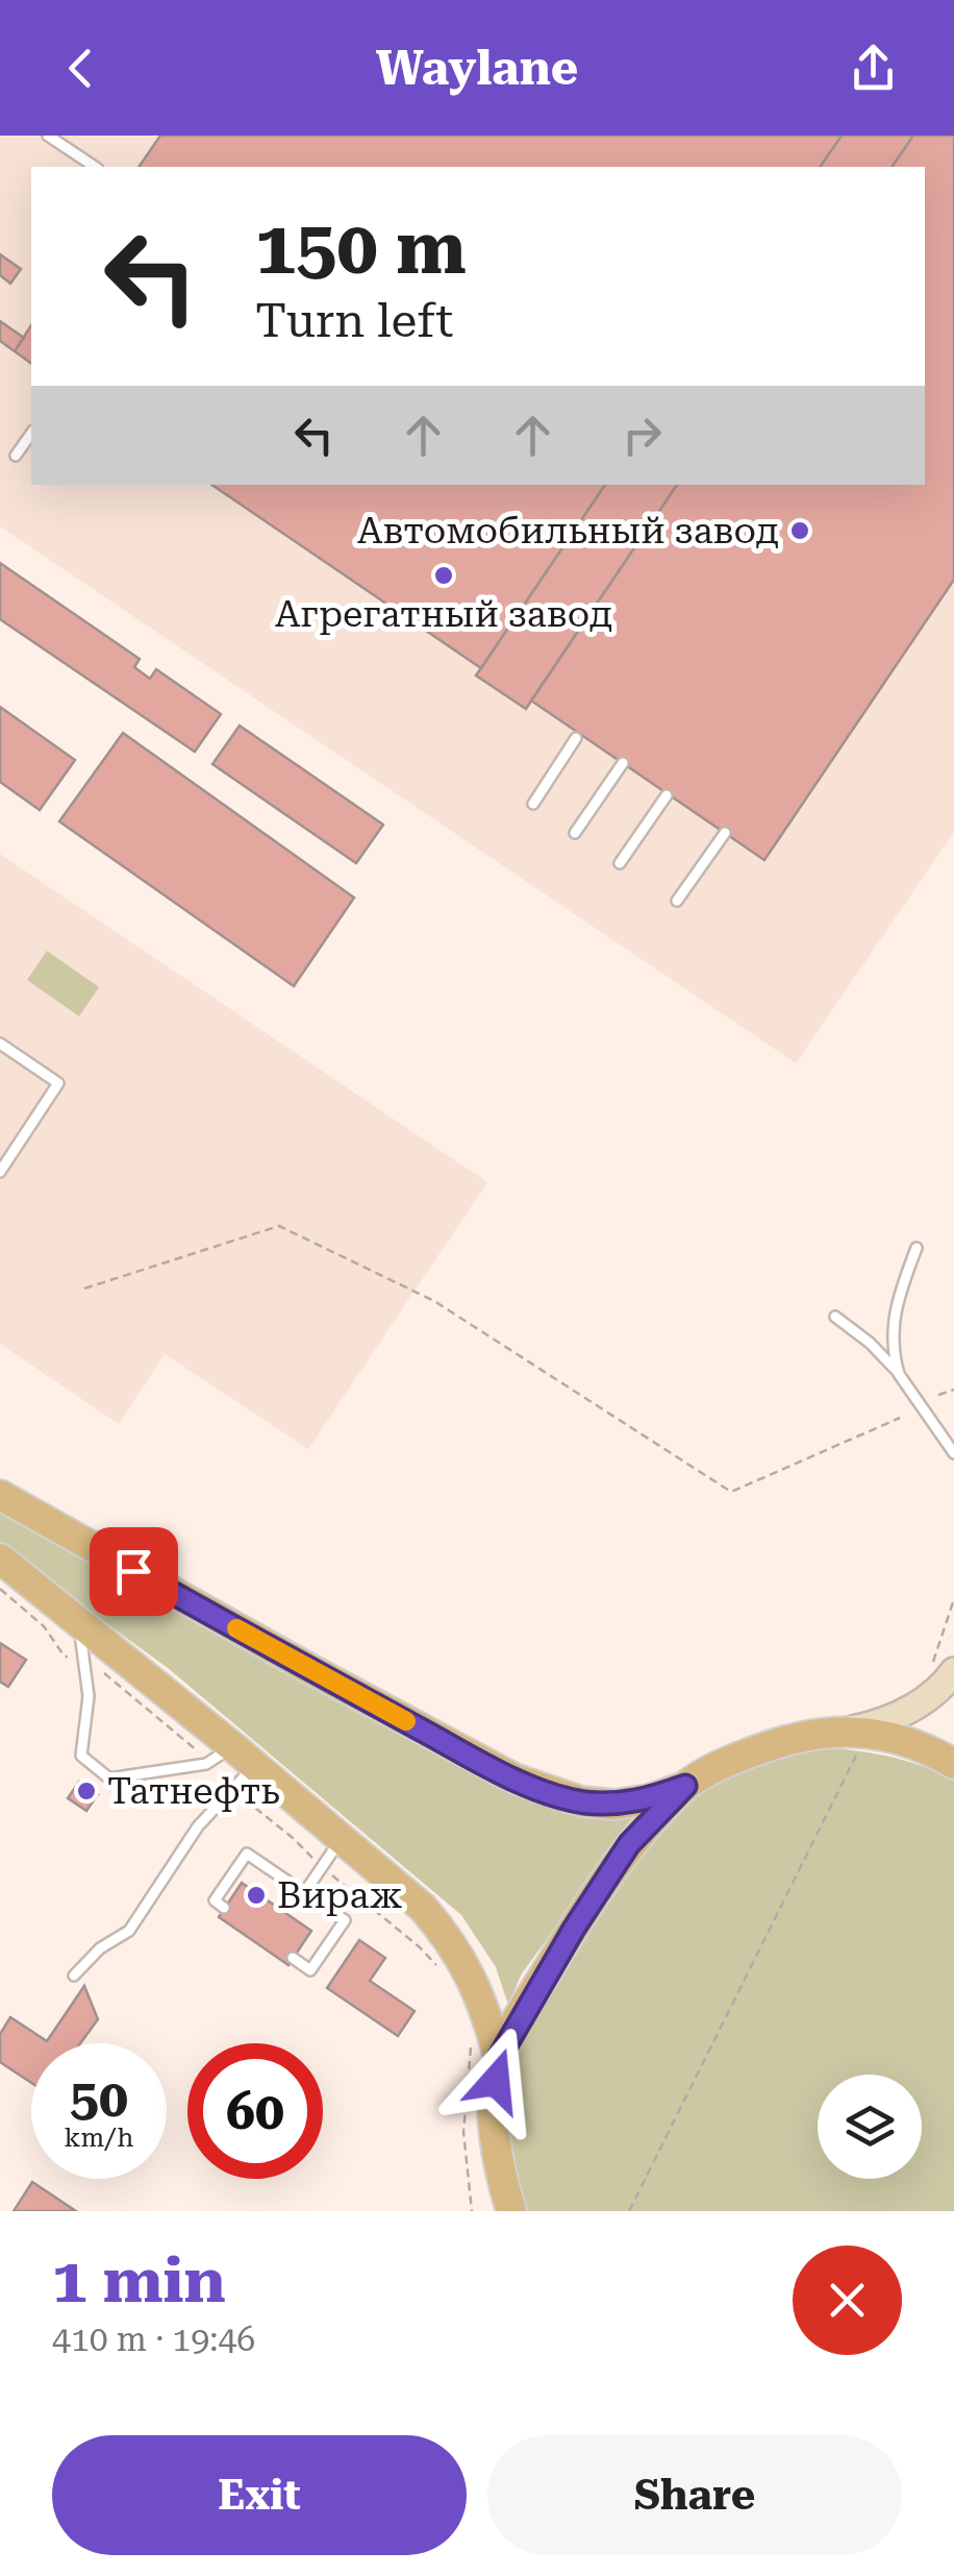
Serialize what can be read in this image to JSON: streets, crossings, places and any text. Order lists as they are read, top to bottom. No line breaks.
{"places":["Автомобильный завод","Агрегатный завод","Татнефть","Вираж"],"page":{"header":"Waylane","turn":["150 m","Turn left"],"speed":"50 km/h","limit":"60","heading":["1 min","410 m · 19:46"],"buttons":["Exit","Share"]}}
